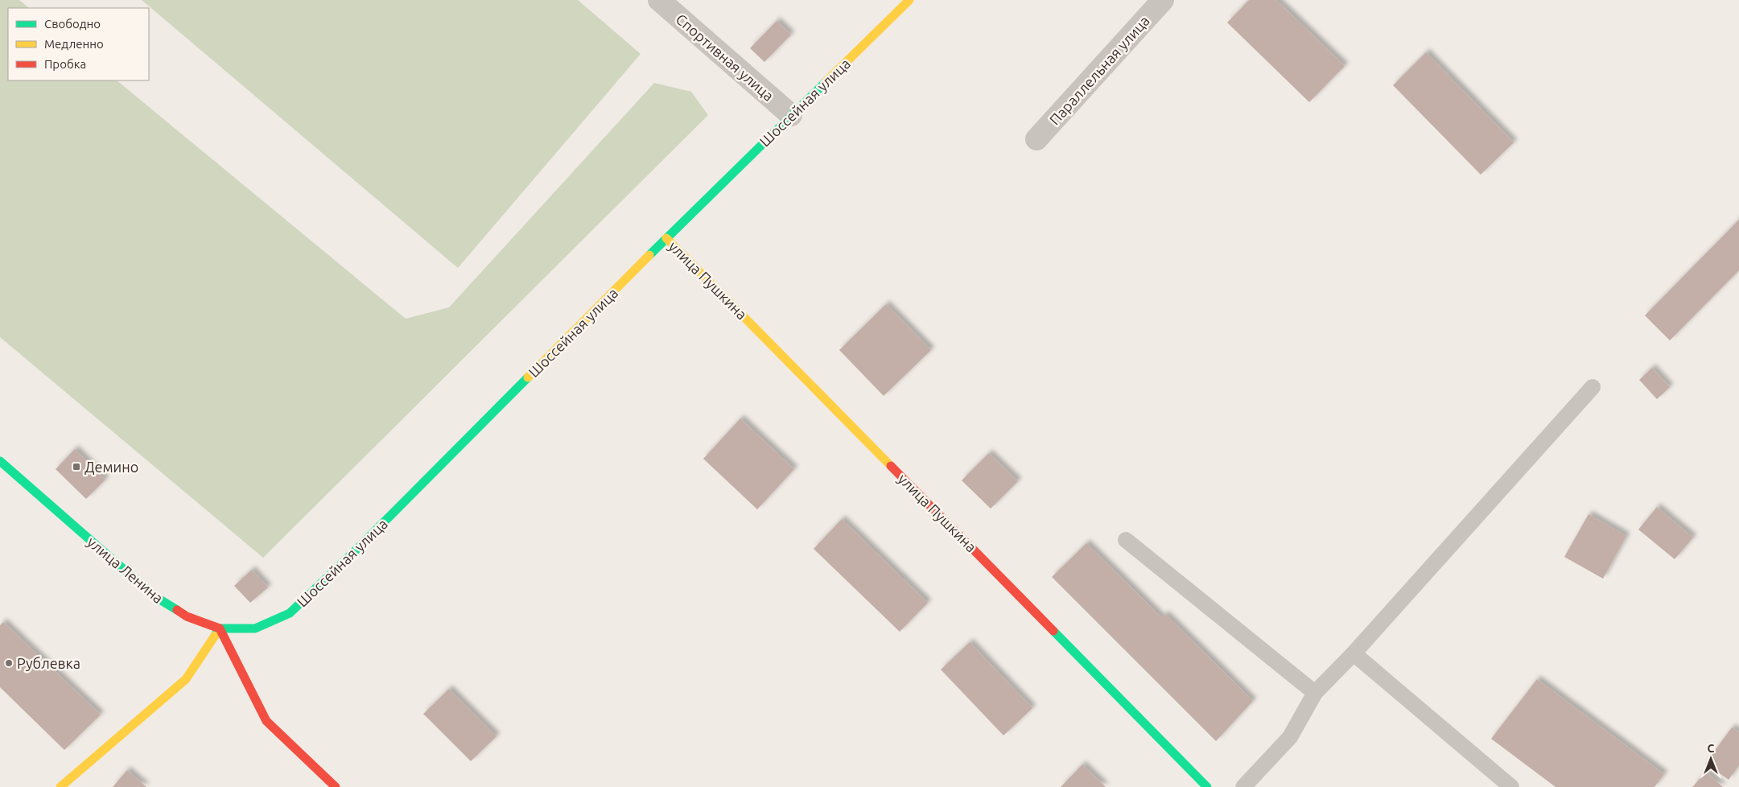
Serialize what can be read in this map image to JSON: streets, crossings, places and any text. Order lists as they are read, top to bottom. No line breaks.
{"streets":{"street":["Спортивная улица","Параллельная улица","Шоссейная улица","улица Пушкина","улица Ленина"]},"crossings":[["Спортивная улица","Шоссейная улица"],["Шоссейная улица","улица Пушкина"],["Шоссейная улица","улица Ленина"]],"places":{"transit":["Демино"],"other":["Рублевка"]},"legend":["Свободно","Медленно","Пробка"],"north":"top"}
